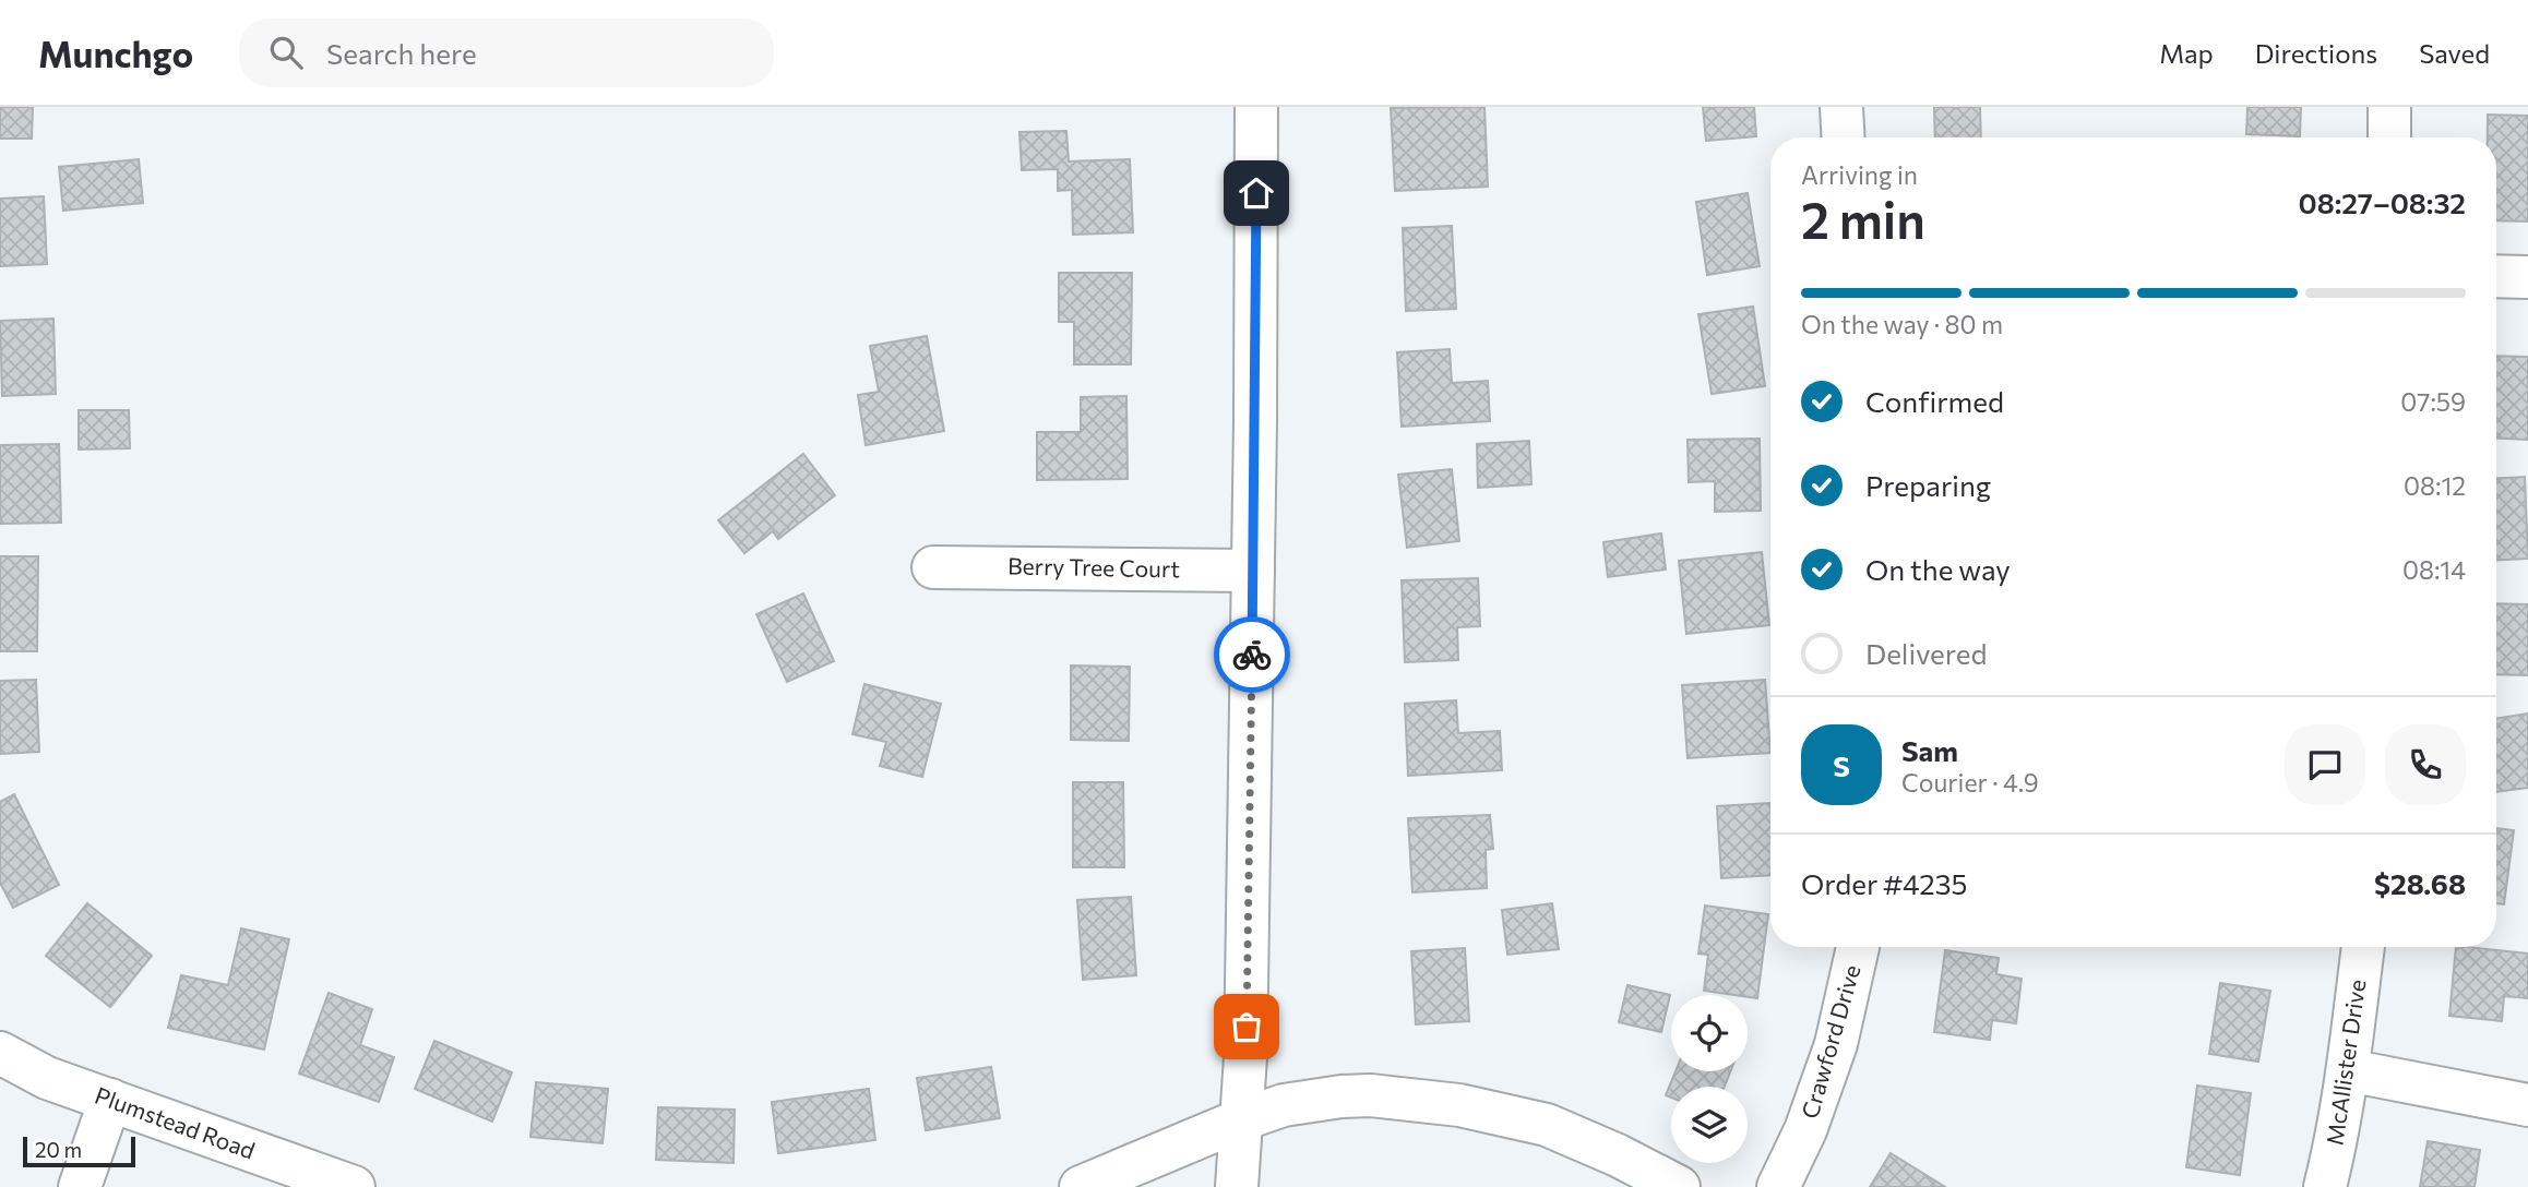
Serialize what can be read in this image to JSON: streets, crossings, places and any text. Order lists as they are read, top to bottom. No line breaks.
{"streets":{"street":["Berry Tree Court","Crawford Drive","McAllister Drive","Plumstead Road"]},"scale_bar":"20 m","page":{"header":"Munchgo","search":"Search here","nav":["Map","Directions","Saved"],"heading":["2 min","Arriving in","08:27–08:32"],"panel":["Sam","Courier · 4.9","Order #4235","$28.68"],"bar":"On the way · 80 m","list":[["Confirmed","07:59"],["Preparing","08:12"],["On the way","08:14"],"Delivered"],"round":"S","scale":"20 m"}}
